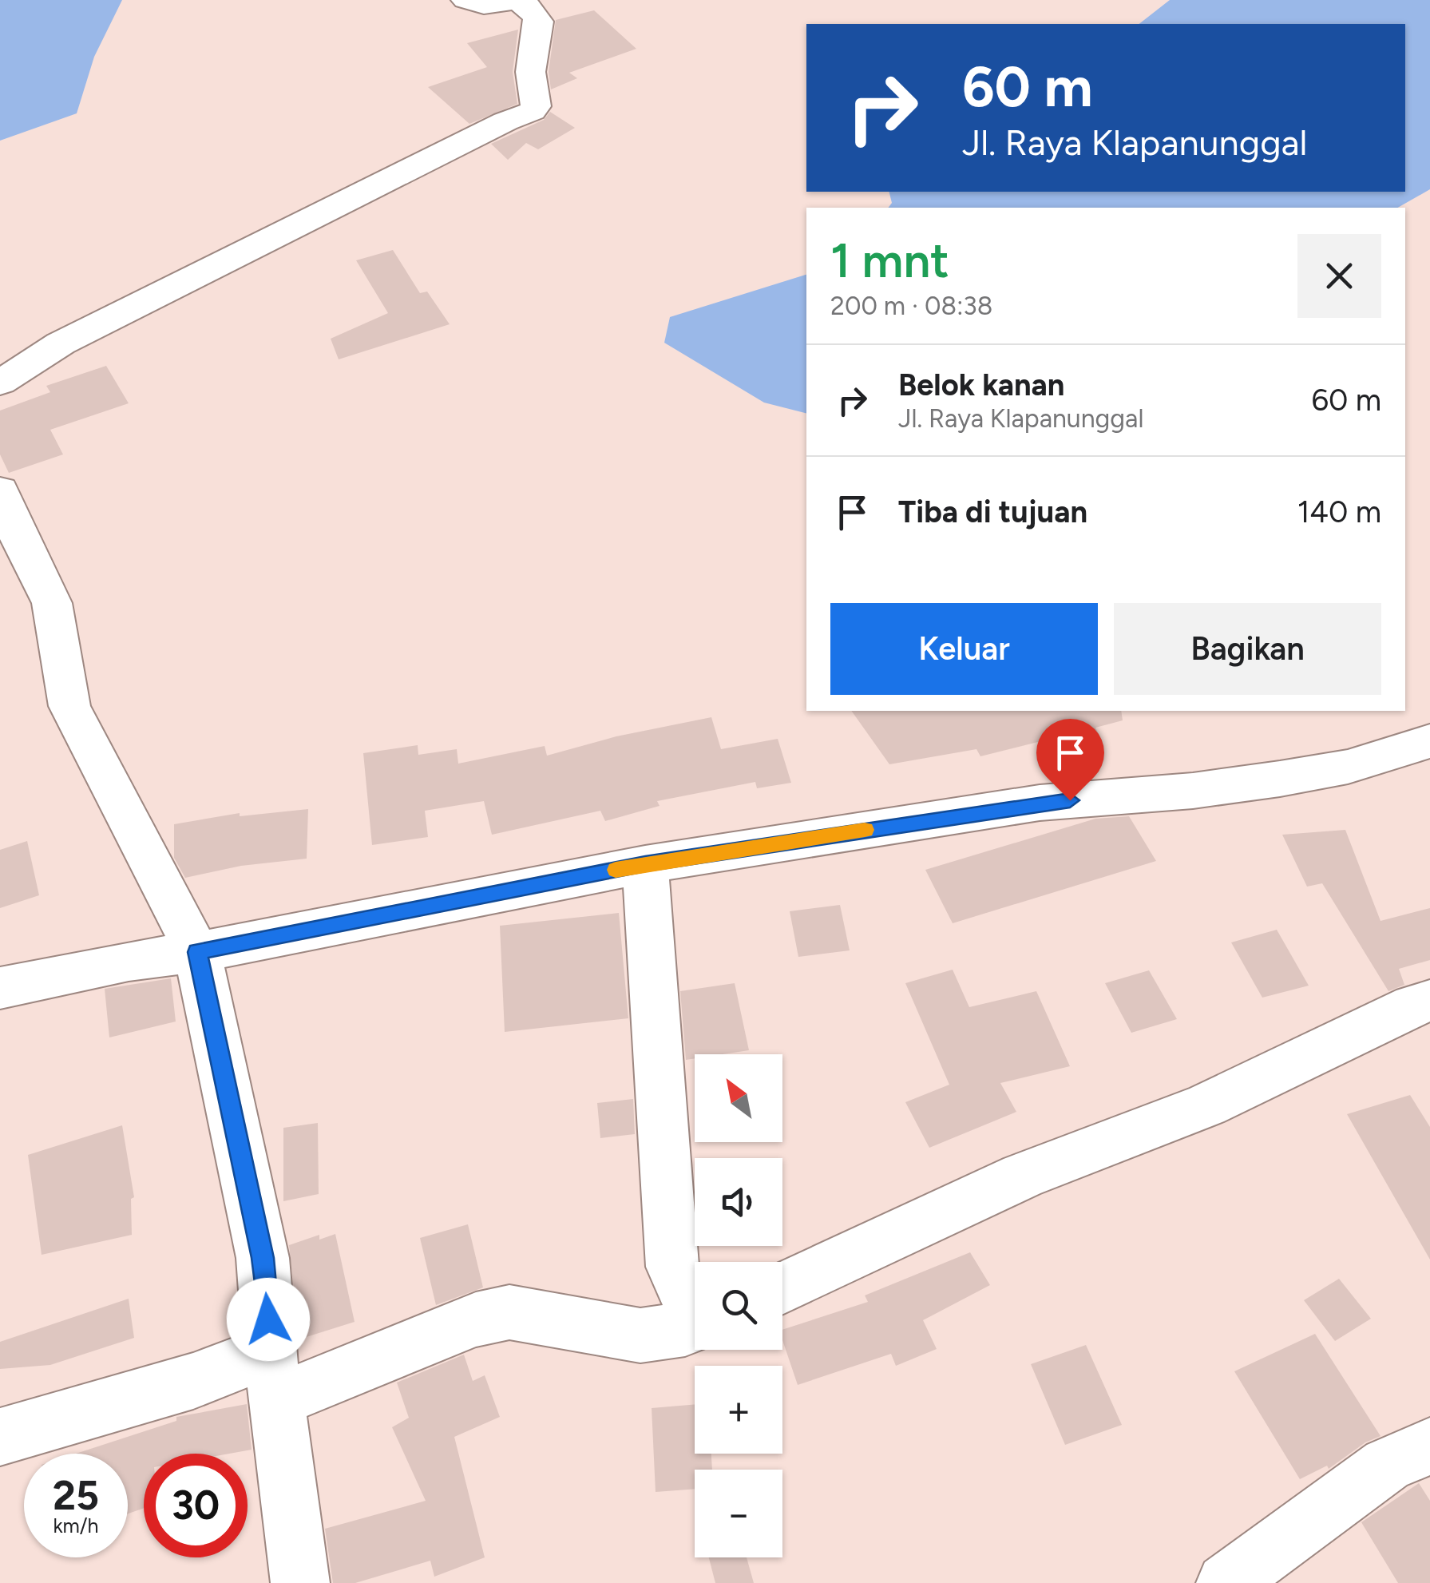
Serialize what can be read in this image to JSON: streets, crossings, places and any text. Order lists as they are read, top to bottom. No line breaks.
{"north":"top left","page":{"turn":["60 m","Jl. Raya Klapanunggal"],"heading":["1 mnt","200 m · 08:38"],"list":[{"name":"Belok kanan","note":"Jl. Raya Klapanunggal","value":"60 m"},{"name":"Tiba di tujuan","value":"140 m"}],"buttons":["Keluar","Bagikan"],"map_buttons":["+","−"],"speed":"25 km/h","limit":"30"}}
